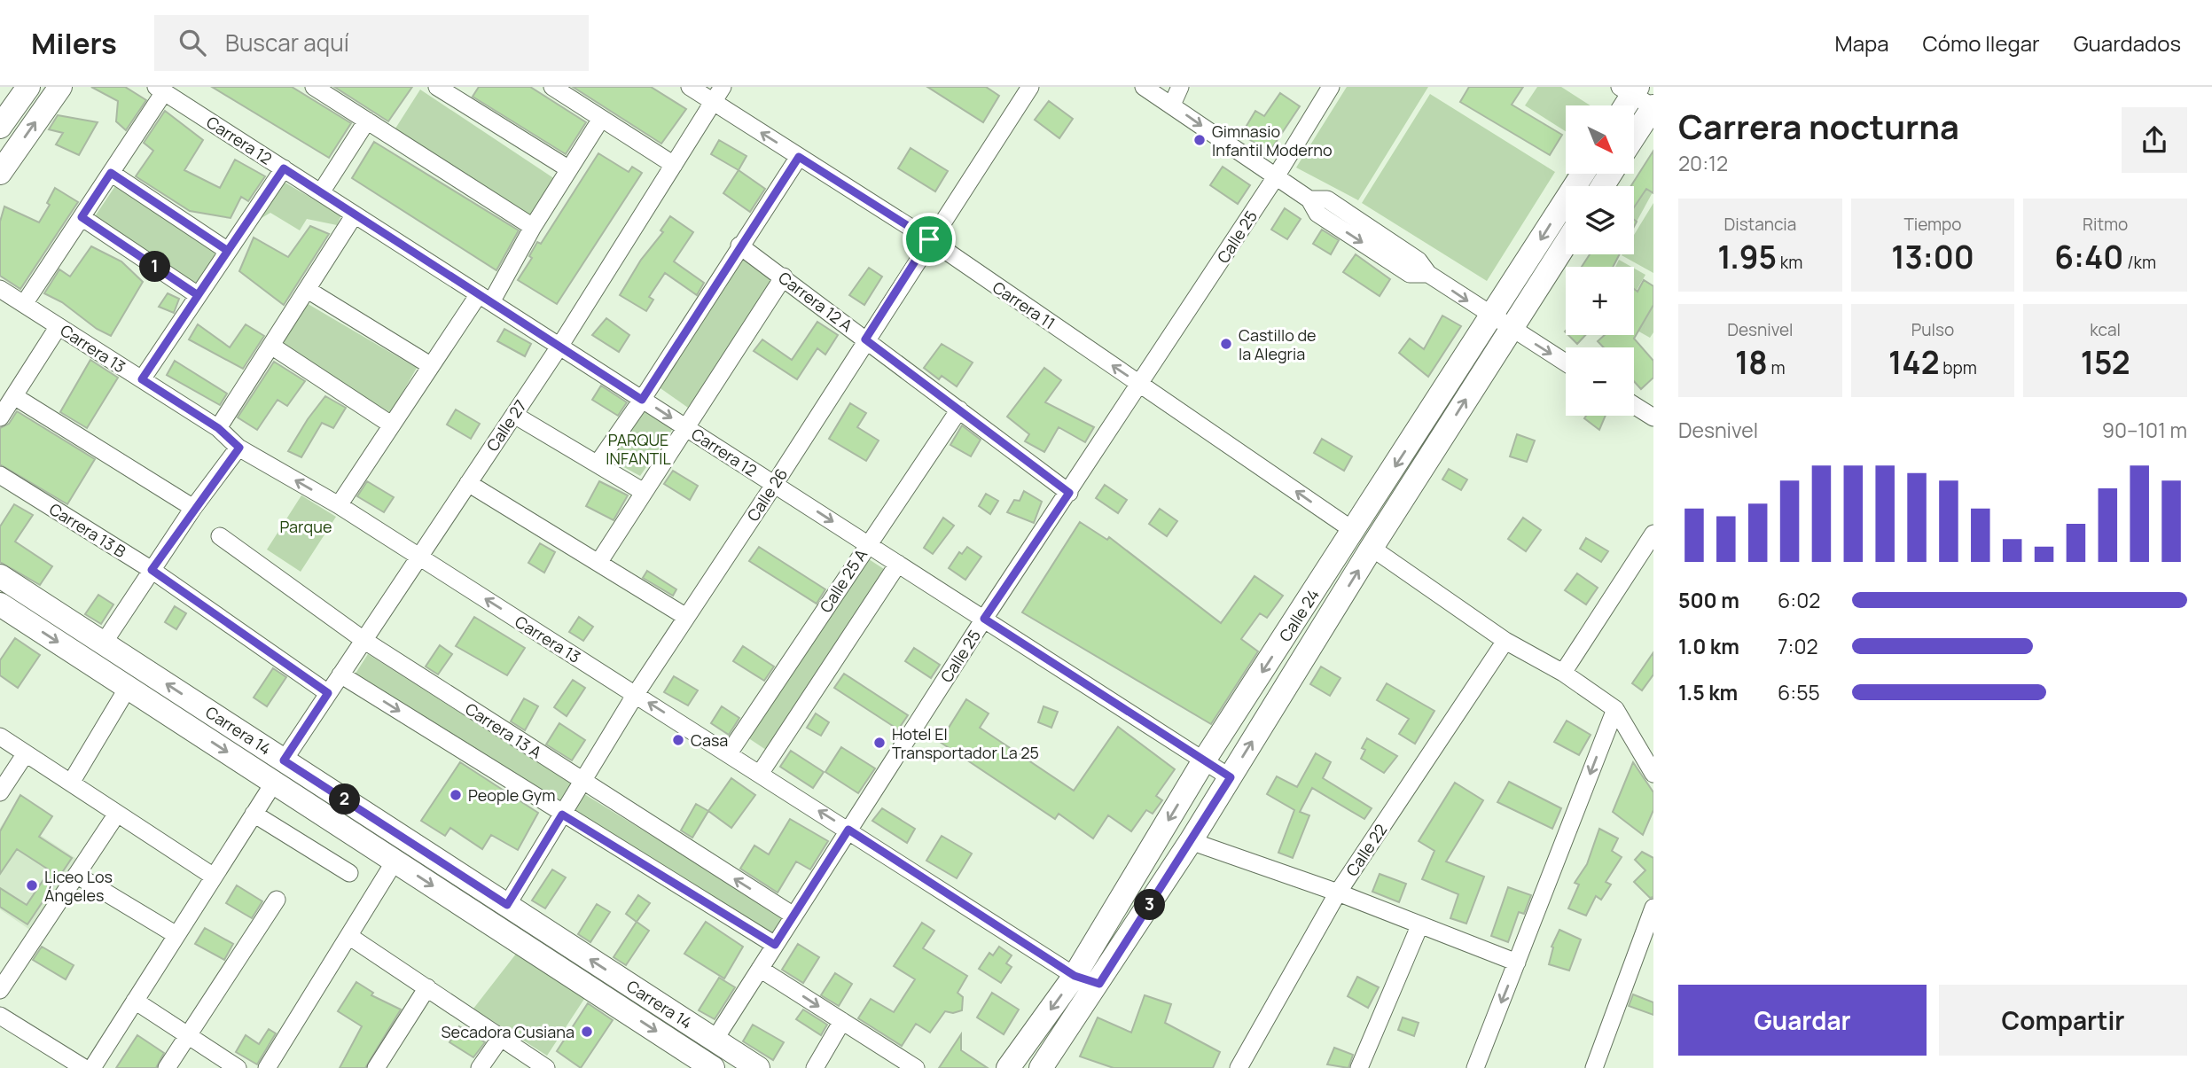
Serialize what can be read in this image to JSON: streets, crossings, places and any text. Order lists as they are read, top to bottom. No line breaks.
{"streets":{"street":["Carrera 12","Calle 25","Carrera 12 A","Carrera 11","Carrera 13","Calle 27","Calle 26","Carrera 13 B","Calle 25 A","Calle 24","Carrera 14","Carrera 13 A","Calle 22"]},"crossings":[["Carrera 12","Calle 25"],["Carrera 12","Calle 27"],["Carrera 12","Calle 26"],["Carrera 12","Calle 25 A"],["Carrera 12","Calle 24"],["Calle 25","Carrera 12 A"],["Calle 25","Carrera 11"],["Calle 25","Carrera 13"],["Calle 25","Carrera 14"],["Calle 25","Carrera 13 A"],["Carrera 12 A","Calle 26"],["Carrera 12 A","Calle 25 A"],["Carrera 11","Calle 27"],["Carrera 11","Calle 26"],["Carrera 11","Calle 24"],["Carrera 13","Calle 27"],["Carrera 13","Calle 26"],["Carrera 13","Calle 25 A"],["Carrera 13","Calle 24"],["Calle 27","Carrera 13 B"],["Calle 27","Carrera 14"],["Calle 27","Carrera 13 A"],["Calle 26","Carrera 14"],["Calle 26","Carrera 13 A"]],"one_way":["Carrera 11"],"parks":["PARQUE INFANTIL","Parque"],"places":["Gimnasio Infantil Moderno","Castillo de la Alegria","Casa","Hotel El Transportador La 25","People Gym","Liceo Los Ángeles","Secadora Cusiana"],"north":"bottom right","page":{"header":"Milers","search":"Buscar aquí","nav":["Mapa","Cómo llegar","Guardados"],"heading":["Carrera nocturna","20:12"],"map_buttons":["+","−"],"stats":[["Distancia","1.95 km"],["Tiempo","13:00"],["Ritmo","6:40 /km"],["Desnivel","18 m"],["Pulso","142 bpm"],["kcal","152"]],"pins":["1","2","3"],"chart":["Desnivel","90–101 m"],"list":[{"name":"500 m","note":"6:02"},{"name":"1.0 km","note":"7:02"},{"name":"1.5 km","note":"6:55"}],"buttons":["Guardar","Compartir"]}}
